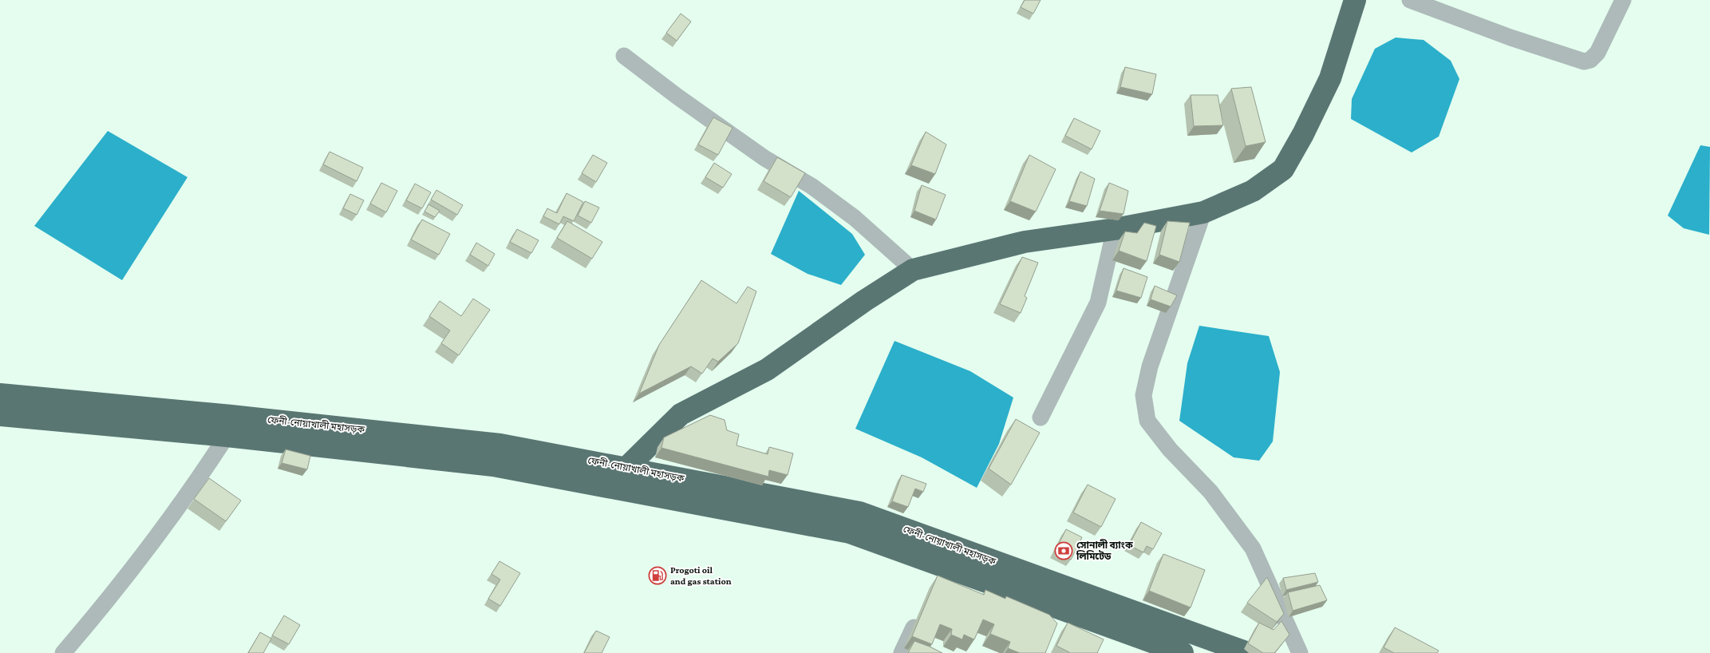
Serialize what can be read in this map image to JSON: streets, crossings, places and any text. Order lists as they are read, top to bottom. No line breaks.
{"streets":{"highway":["ফেনী-নোয়াখালী মহাসড়ক"]},"places":{"bank":["সোনালী ব্যাংক লিমিটেড"],"fuel station":["Progoti oil and gas station"]}}
